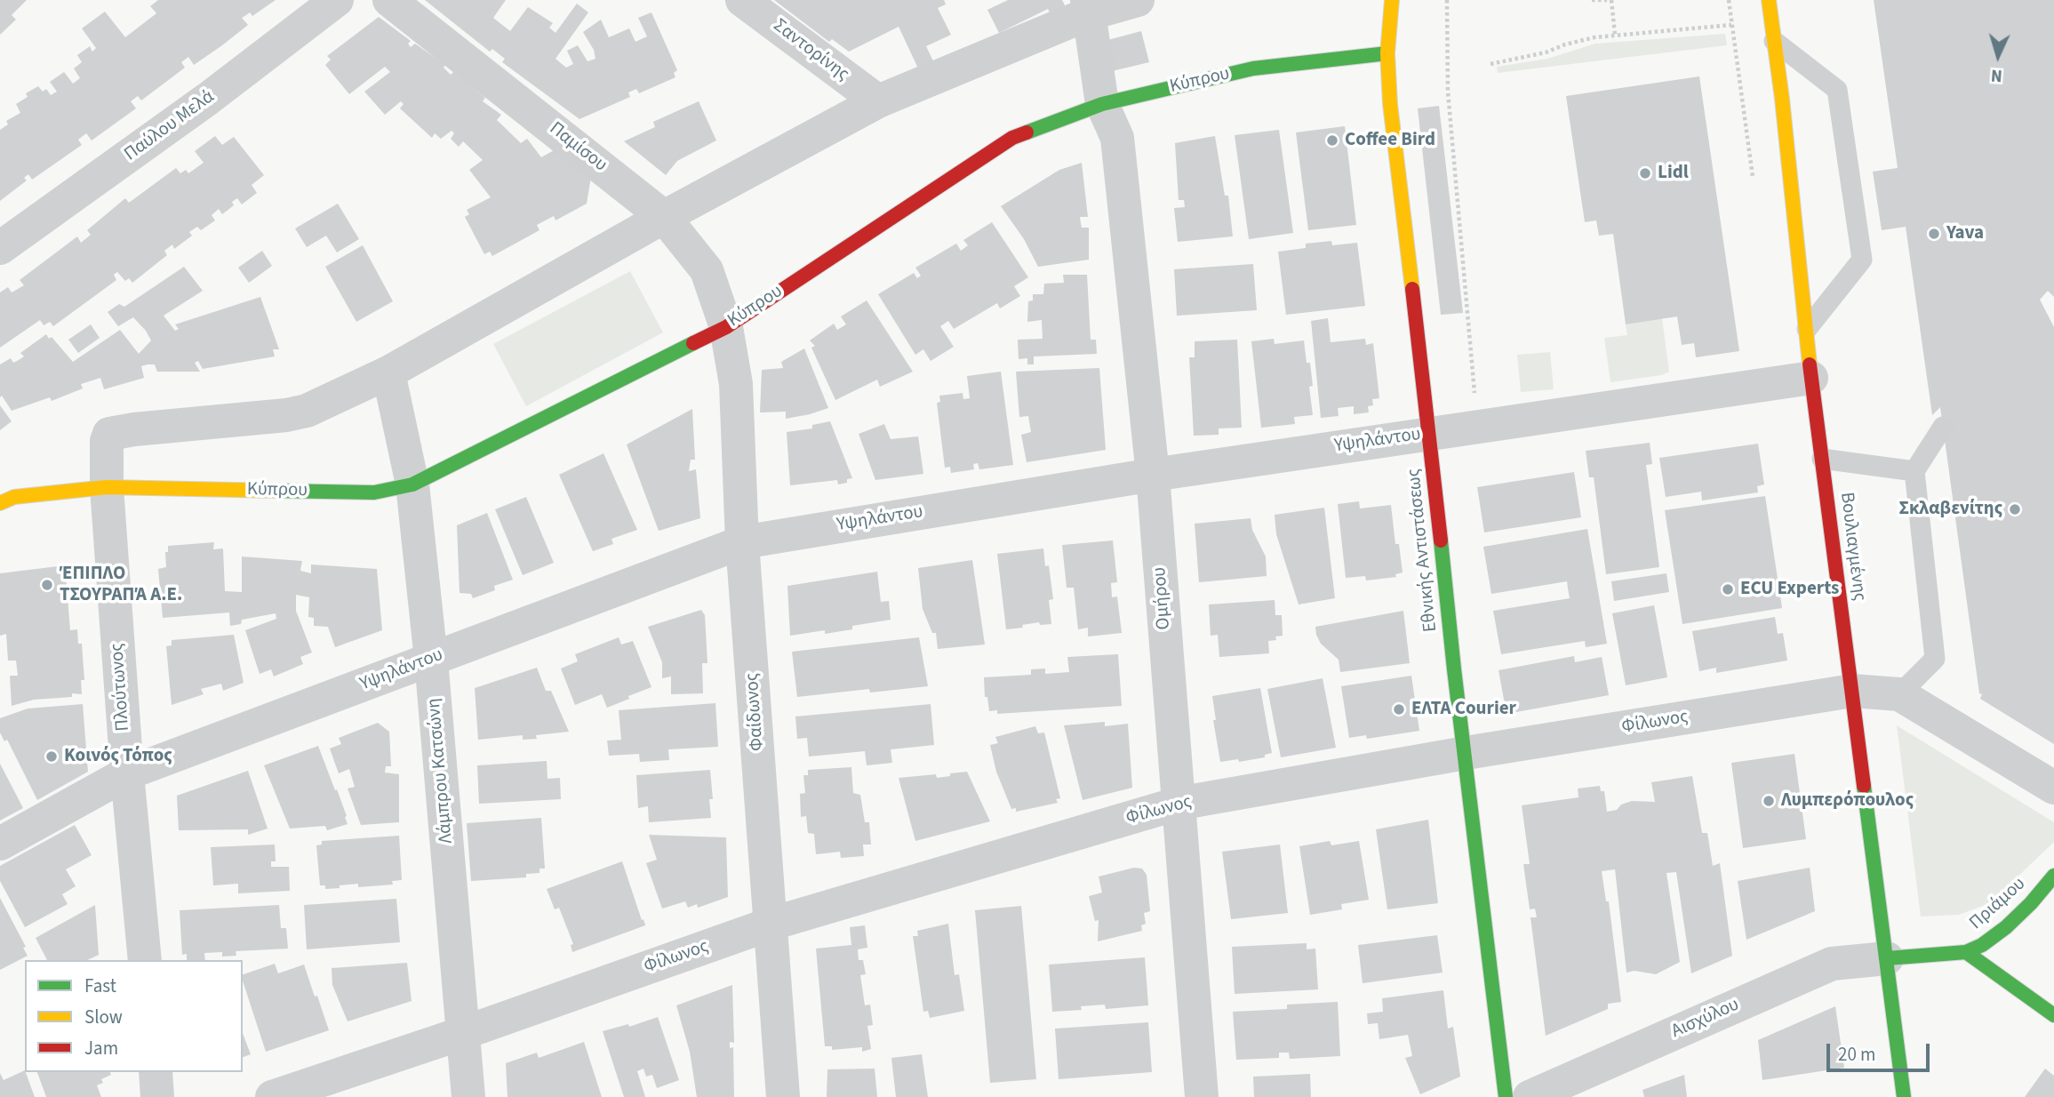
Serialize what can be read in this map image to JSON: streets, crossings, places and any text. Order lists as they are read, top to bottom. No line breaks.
{"streets":{"main road":["Κύπρου","Βουλιαγμένης","Εθνικής Αντιστάσεως","Πριάμου"],"street":["Σαντορίνης","Παύλου Μελά","Παμίσου","Υψηλάντου","Ομήρου","Πλούτωνος","Φαίδωνος","Φίλωνος","Λάμπρου Κατσώνη","Αισχύλου"]},"crossings":[["Κύπρου","Παμίσου"],["Κύπρου","Εθνικής Αντιστάσεως"],["Κύπρου","Ομήρου"],["Κύπρου","Πλούτωνος"],["Κύπρου","Φαίδωνος"],["Κύπρου","Λάμπρου Κατσώνη"],["Παμίσου","Φαίδωνος"],["Υψηλάντου","Βουλιαγμένης"],["Υψηλάντου","Εθνικής Αντιστάσεως"],["Υψηλάντου","Ομήρου"],["Υψηλάντου","Πλούτωνος"],["Υψηλάντου","Φαίδωνος"],["Υψηλάντου","Λάμπρου Κατσώνη"],["Βουλιαγμένης","Φίλωνος"],["Βουλιαγμένης","Πριάμου"],["Βουλιαγμένης","Αισχύλου"],["Εθνικής Αντιστάσεως","Φίλωνος"],["Ομήρου","Φίλωνος"],["Φαίδωνος","Φίλωνος"],["Φίλωνος","Λάμπρου Κατσώνη"],["Πριάμου","Αισχύλου"]],"places":["Coffee Bird","Lidl","Yava","Σκλαβενίτης","ΈΠΙΠΛΟ ΤΣΟΥΡΑΠΆ Α.Ε.","ECU Experts","ΕΛΤΑ Courier","Κοινός Τόπος","Λυμπερόπουλος"],"legend":["Fast","Slow","Jam"],"scale_bar":"20 m","north":"bottom"}
